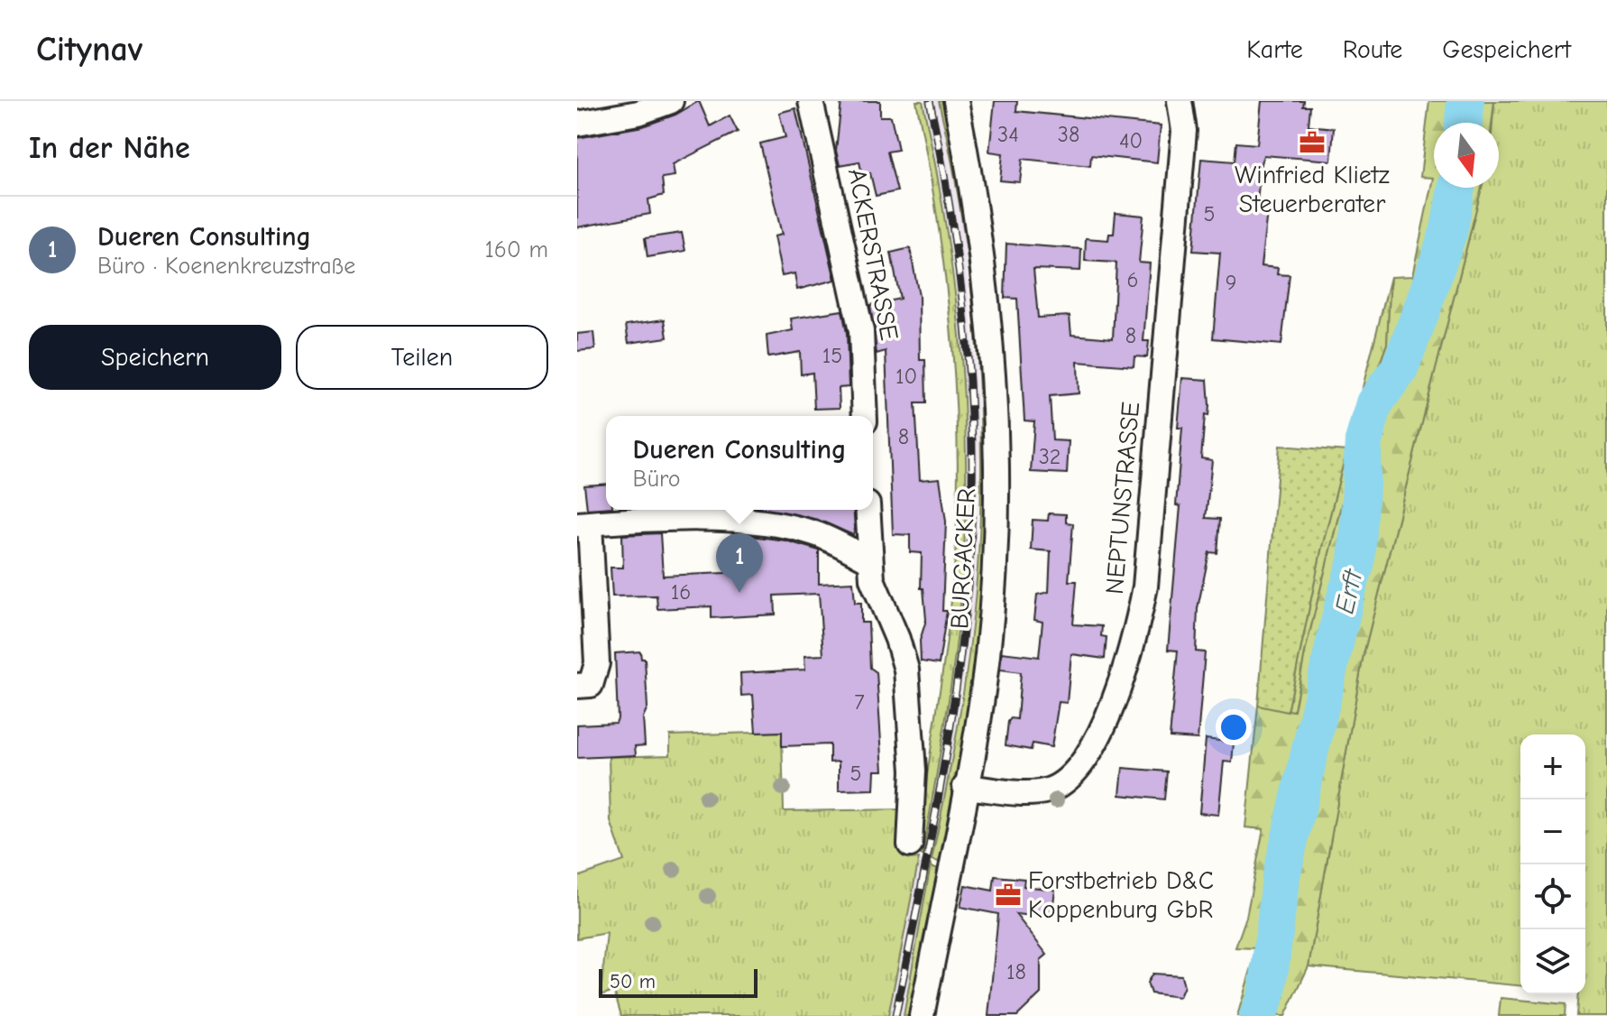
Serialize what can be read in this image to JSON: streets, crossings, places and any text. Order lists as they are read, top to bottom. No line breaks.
{"streets":{"street":["ACKERSTRASSE","NEPTUNSTRASSE","BURGACKER"]},"crossings":[["NEPTUNSTRASSE","BURGACKER"]],"water":["Erft"],"places":{"office":["Winfried Klietz Steuerberater","Forstbetrieb D&C Koppenburg GbR"]},"house_numbers":["34","38","40","5","6","9","8","15","10","8","32","16","7","5","18"],"scale_bar":"50 m","north":"bottom","page":{"header":"Citynav","nav":["Karte","Route","Gespeichert"],"heading":"In der Nähe","list":[{"mark":"1","name":"Dueren Consulting","note":"Büro · Koenenkreuzstraße","value":"160 m"}],"buttons":["Speichern","Teilen"],"popup":["Dueren Consulting","Büro"],"pins":"1","map_buttons":["+","−"],"scale":"50 m"}}
